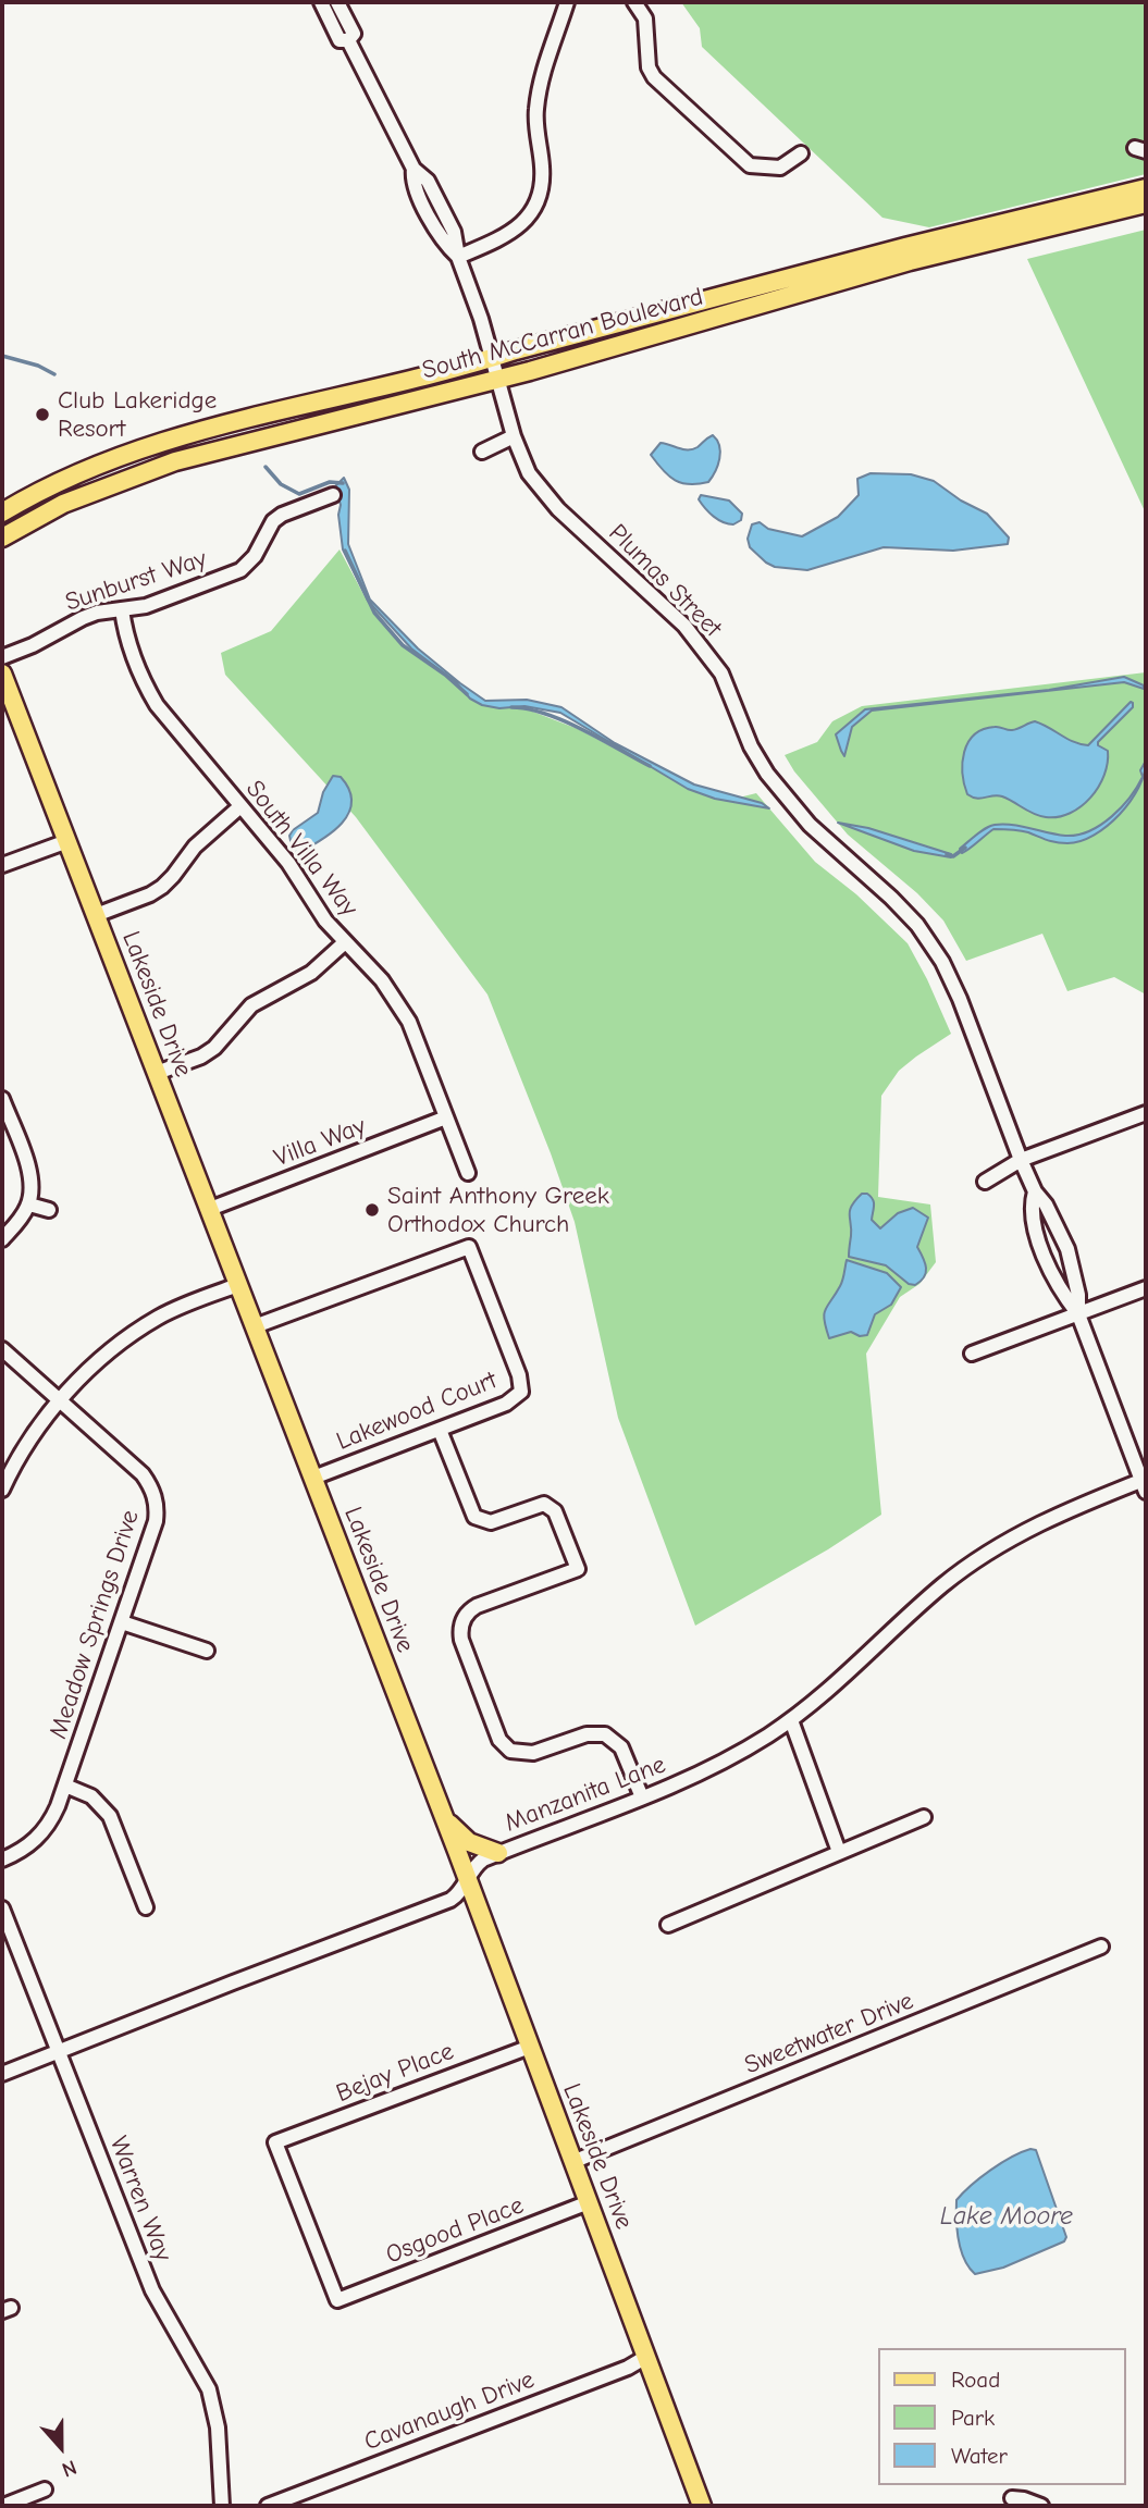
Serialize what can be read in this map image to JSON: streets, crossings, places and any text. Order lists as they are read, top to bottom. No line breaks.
{"streets":{"main road":["South McCarran Boulevard","Lakeside Drive"],"street":["Sunburst Way","Plumas Street","South Villa Way","Villa Way","Lakewood Court","Meadow Springs Drive","Manzanita Lane","Sweetwater Drive","Bejay Place","Warren Way","Osgood Place","Cavanaugh Drive"]},"crossings":[["South McCarran Boulevard","Plumas Street"],["Sunburst Way","South Villa Way"],["Plumas Street","Manzanita Lane"],["South Villa Way","Villa Way"],["Lakeside Drive","Villa Way"],["Lakeside Drive","Lakewood Court"],["Lakeside Drive","Manzanita Lane"],["Lakeside Drive","Sweetwater Drive"],["Lakeside Drive","Bejay Place"],["Lakeside Drive","Osgood Place"],["Lakeside Drive","Cavanaugh Drive"],["Manzanita Lane","Warren Way"],["Bejay Place","Osgood Place"]],"water":["Lake Moore"],"places":["Club Lakeridge Resort","Saint Anthony Greek Orthodox Church"],"legend":["Road","Park","Water"],"north":"bottom"}
